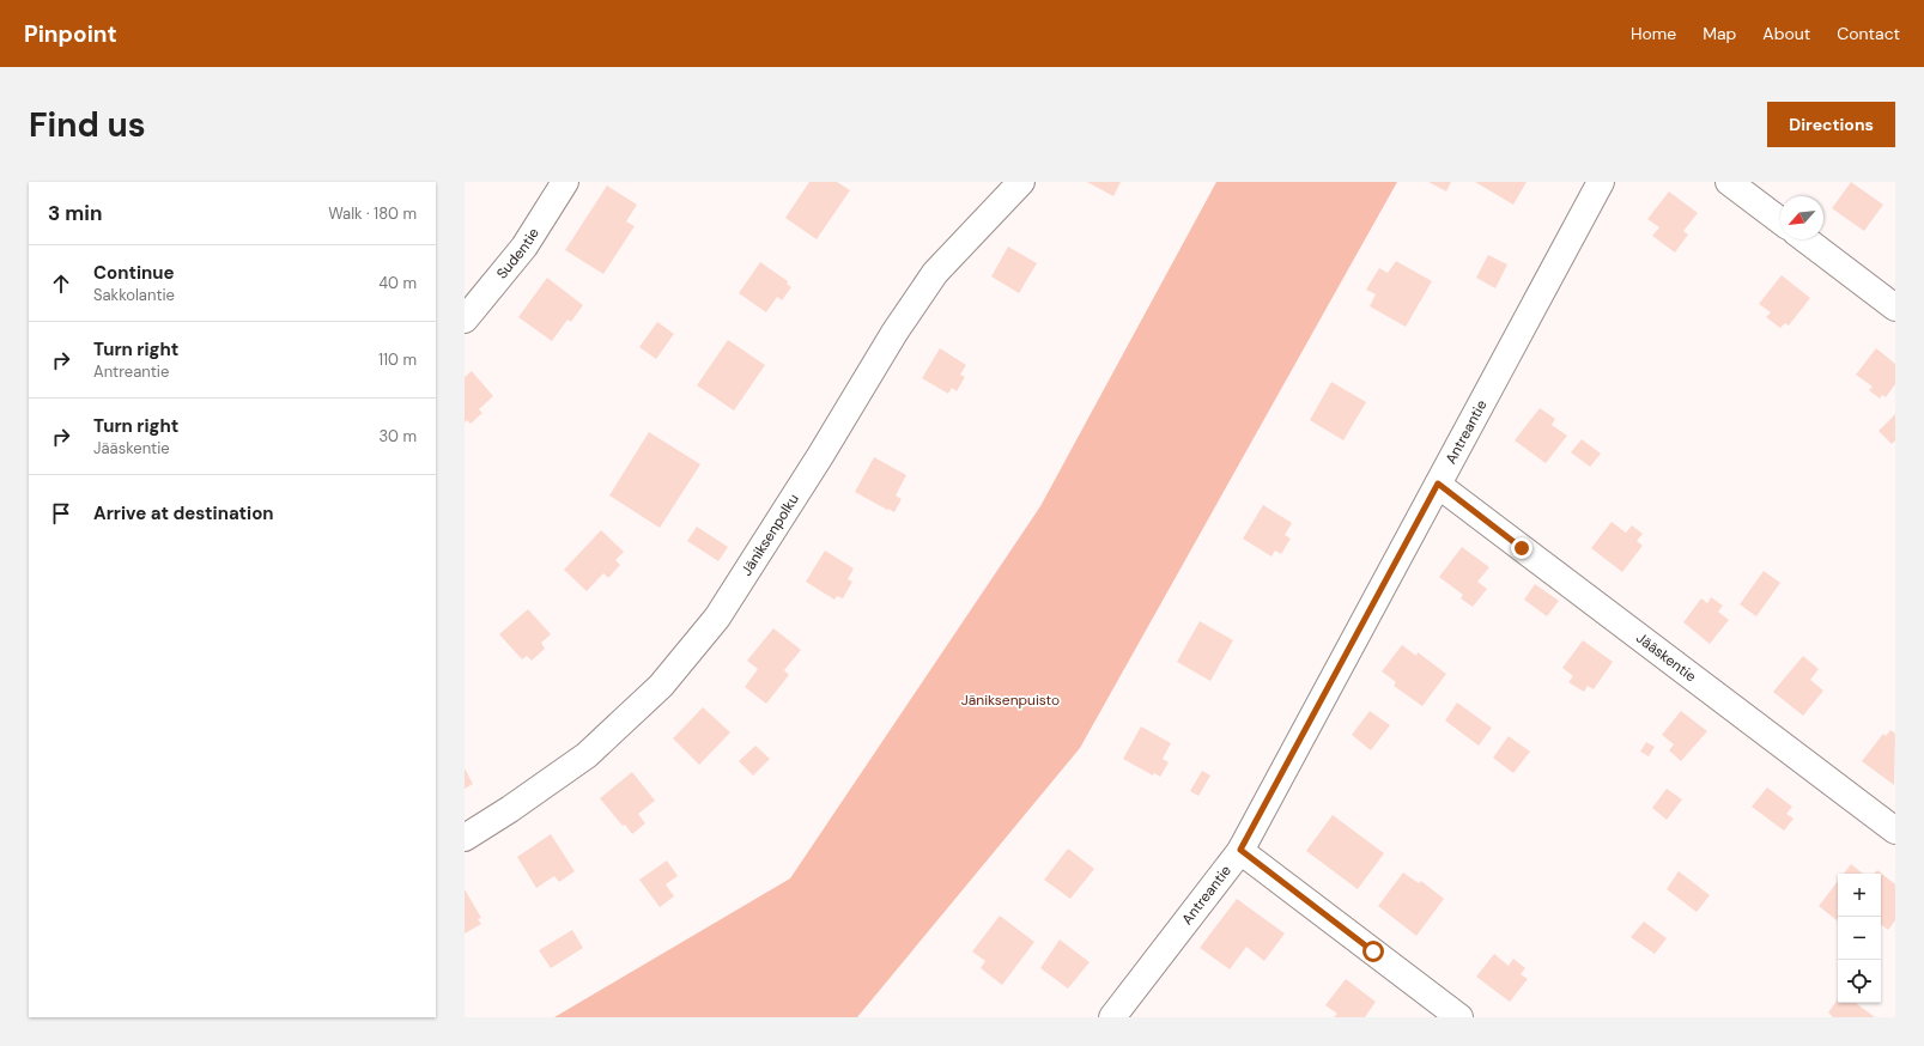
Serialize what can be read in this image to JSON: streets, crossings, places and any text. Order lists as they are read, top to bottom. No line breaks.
{"streets":{"street":["Sudentie","Antreantie","Jäniksenpolku","Jääskentie"]},"crossings":[["Antreantie","Jääskentie"]],"parks":["Jäniksenpuisto"],"north":"bottom left","page":{"header":"Pinpoint","nav":["Home","Map","About","Contact"],"buttons":"Directions","title":"Find us","heading":["3 min","Walk · 180 m"],"list":[["Continue","Sakkolantie","40 m"],["Turn right","Antreantie","110 m"],["Turn right","Jääskentie","30 m"],"Arrive at destination"],"map_buttons":["+","−"]}}
